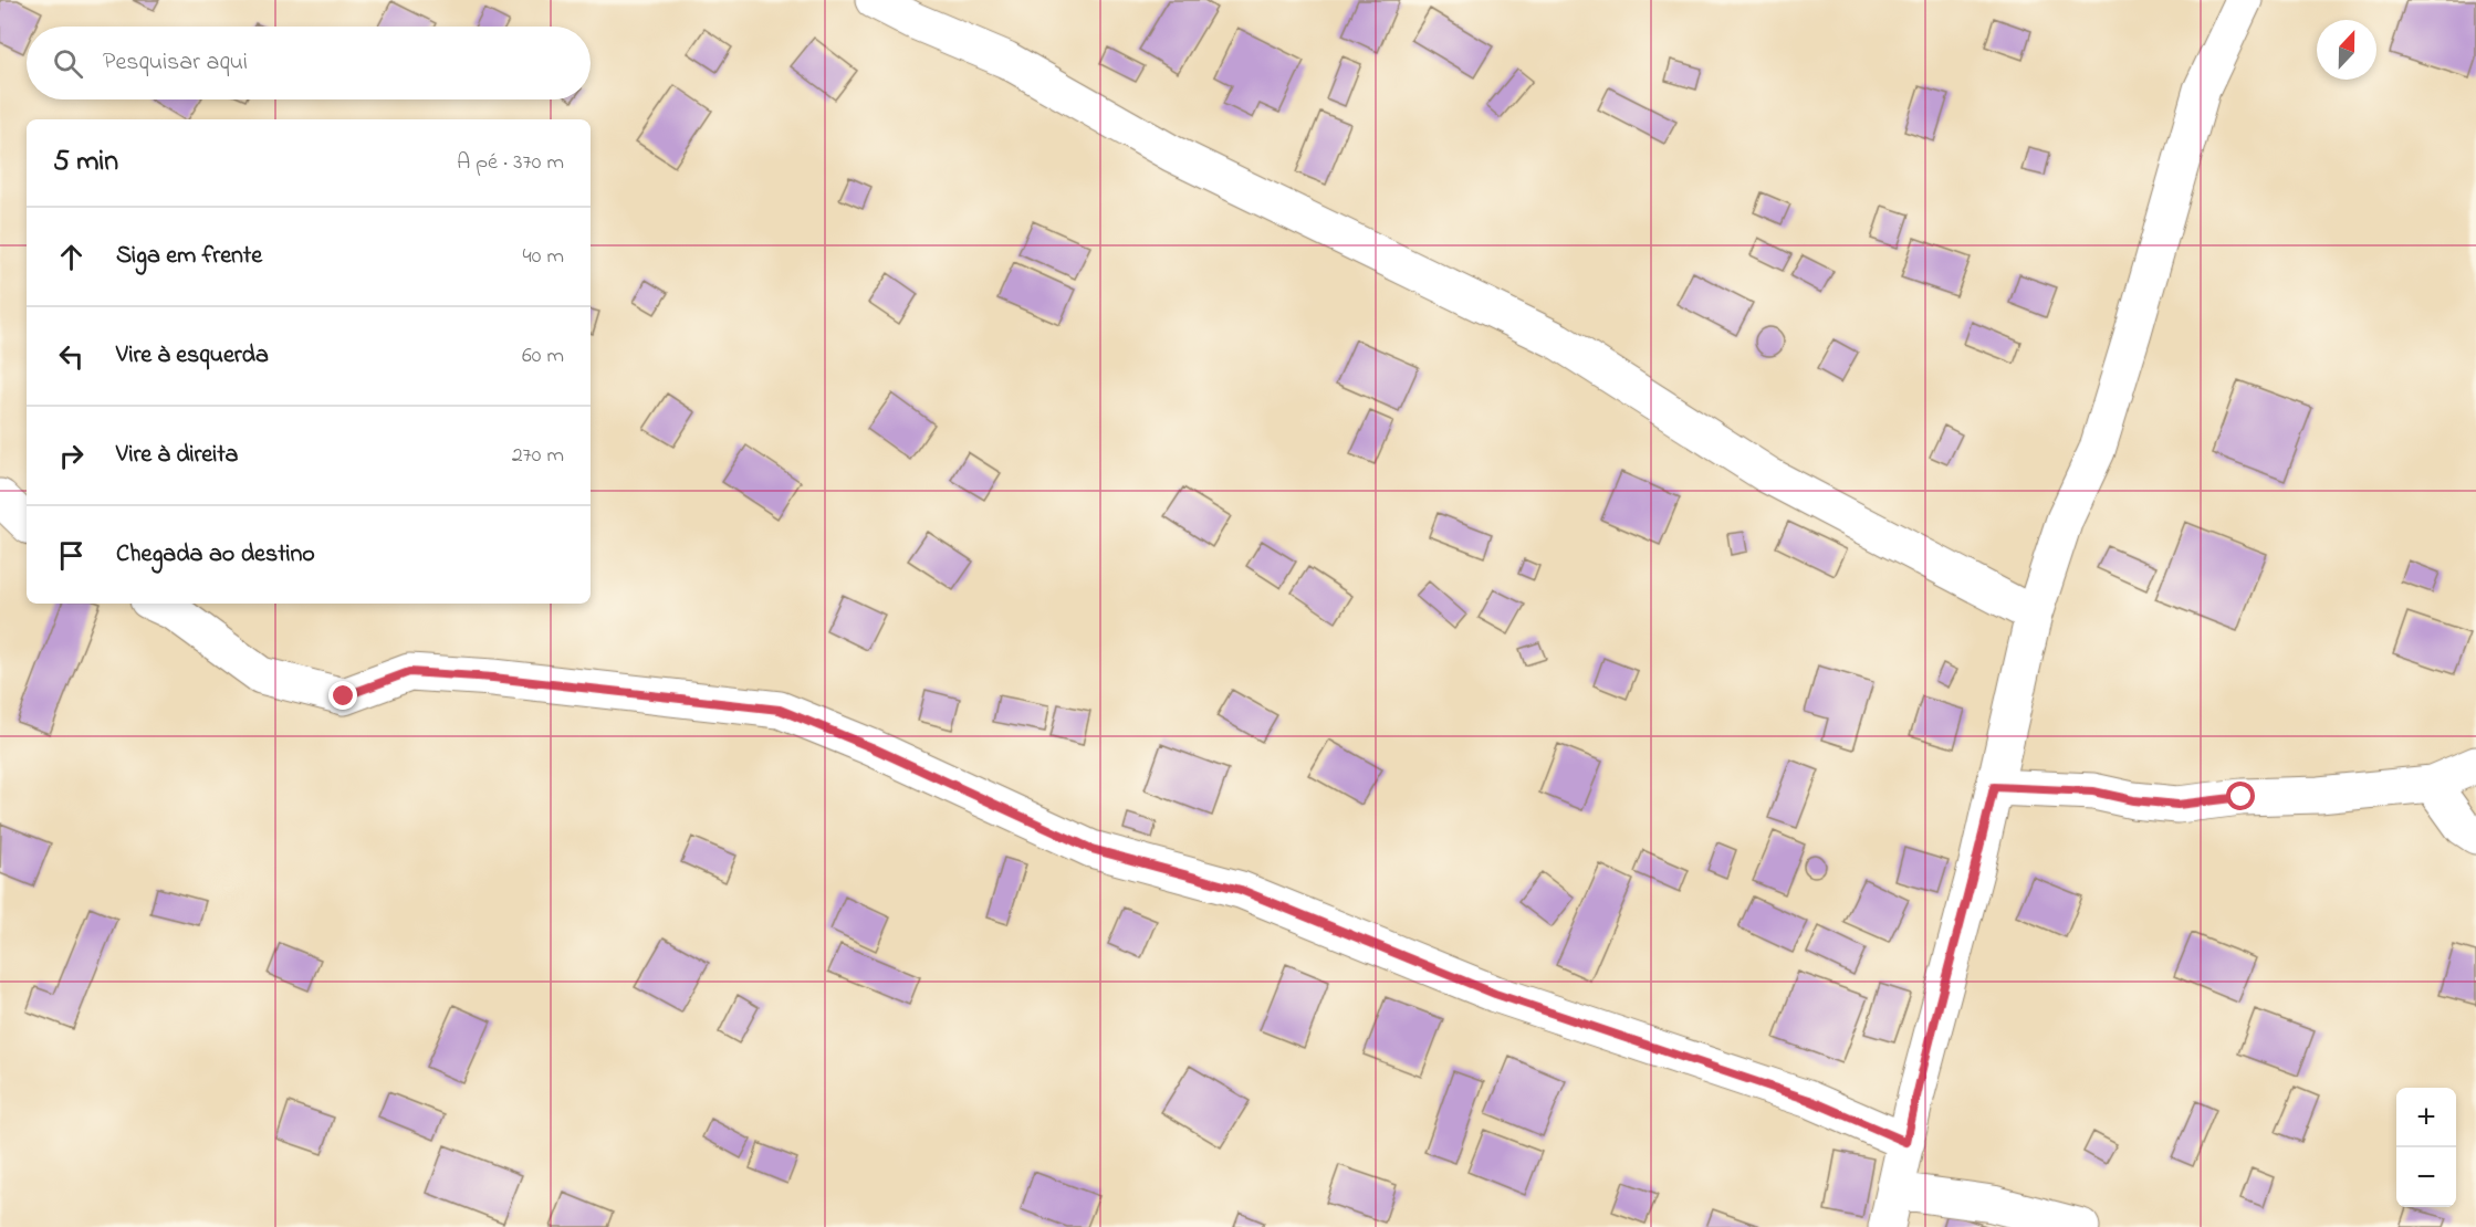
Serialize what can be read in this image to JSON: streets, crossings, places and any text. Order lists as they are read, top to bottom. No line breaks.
{"north":"top","page":{"search":"Pesquisar aqui","heading":["5 min","A pé · 370 m"],"list":[["Siga em frente","40 m"],["Vire à esquerda","60 m"],["Vire à direita","270 m"],"Chegada ao destino"],"map_buttons":["+","−"]}}
